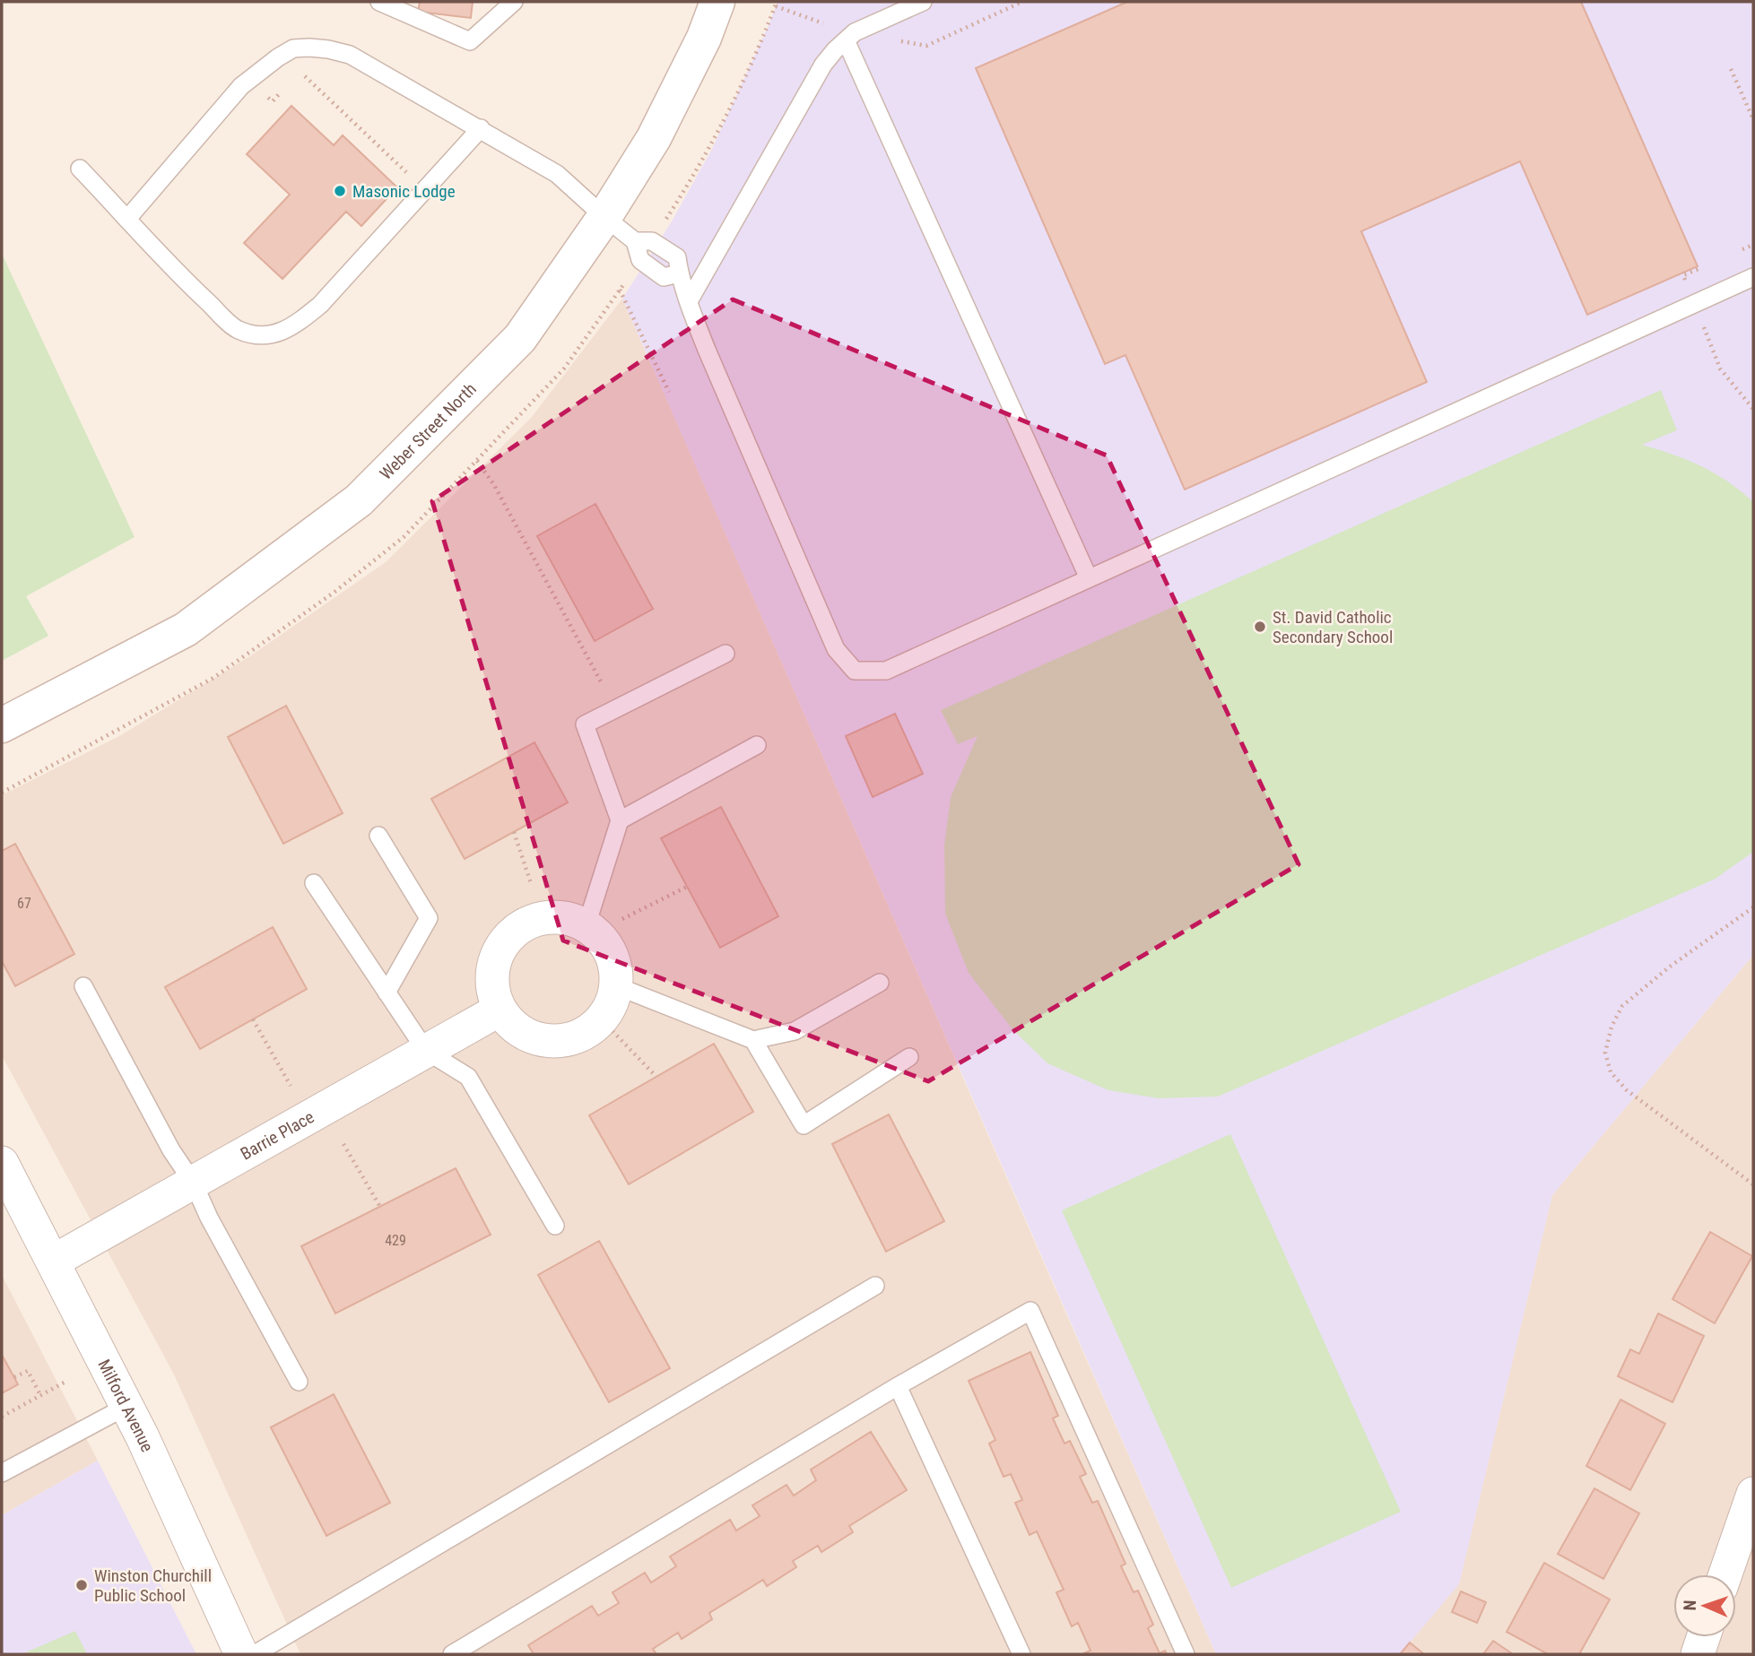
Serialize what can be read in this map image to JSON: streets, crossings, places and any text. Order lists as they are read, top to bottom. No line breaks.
{"streets":{"main road":["Weber Street North"],"street":["Barrie Place","Milford Avenue"]},"crossings":[["Barrie Place","Milford Avenue"]],"places":["Masonic Lodge","St. David Catholic Secondary School","Winston Churchill Public School"],"house_numbers":["67","429"],"north":"left"}
